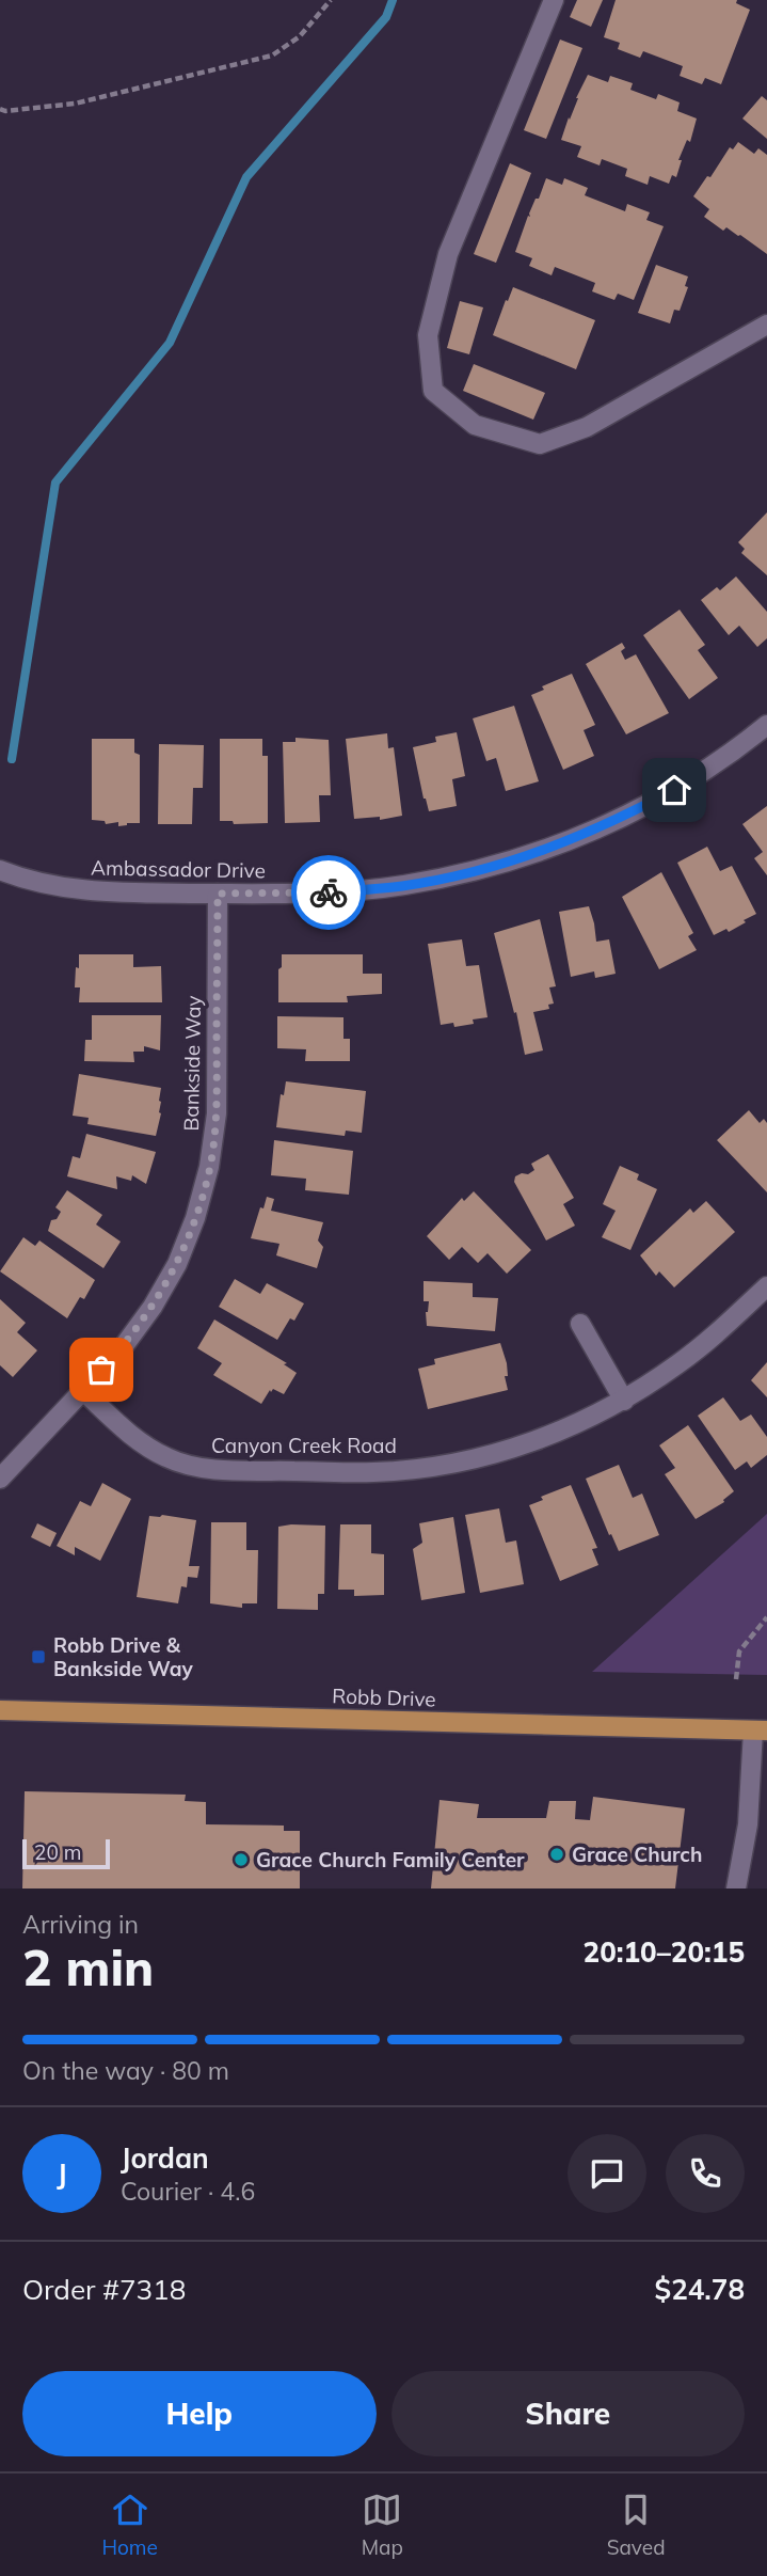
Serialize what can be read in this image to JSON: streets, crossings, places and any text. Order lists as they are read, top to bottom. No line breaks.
{"streets":{"main road":["Robb Drive"],"street":["Ambassador Drive","Bankside Way","Canyon Creek Road"]},"crossings":[["Ambassador Drive","Bankside Way"],["Bankside Way","Canyon Creek Road"]],"places":{"transit":["Robb Drive & Bankside Way"],"other":["Grace Church","Grace Church Family Center"]},"scale_bar":"20 m","page":{"scale":"20 m","heading":["2 min","Arriving in","20:10–20:15"],"panel":["Jordan","Courier · 4.6","Order #7318","$24.78"],"bar":"On the way · 80 m","round":"J","buttons":["Help","Share"],"tabs":["Home","Map","Saved"]}}
